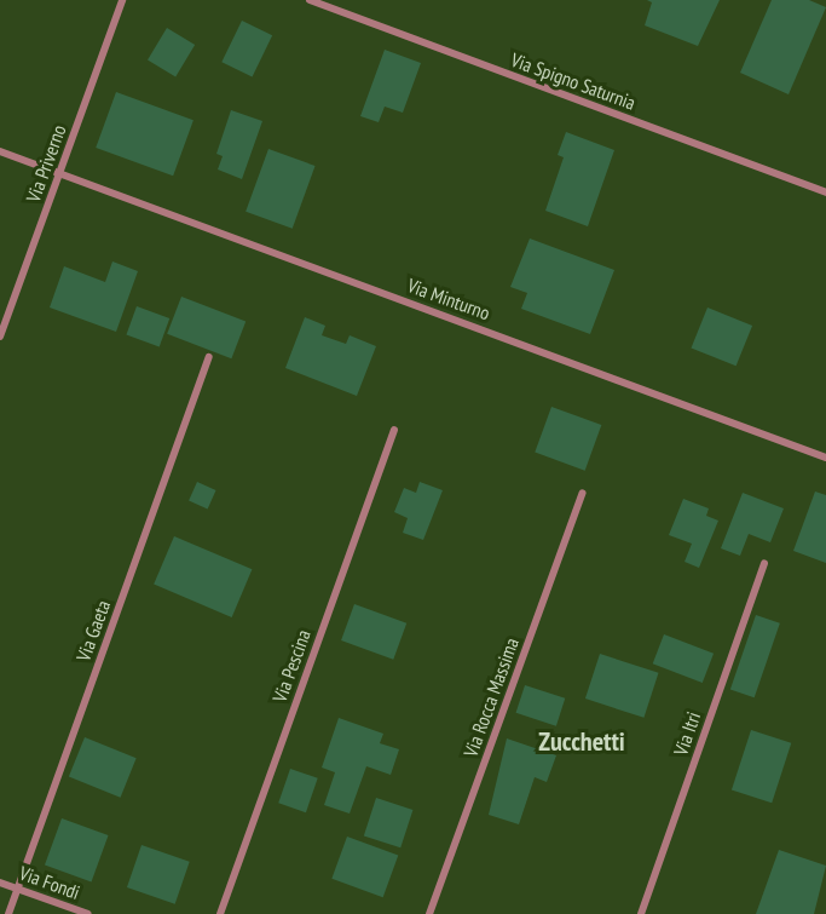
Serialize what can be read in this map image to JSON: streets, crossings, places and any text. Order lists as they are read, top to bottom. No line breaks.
{"streets":{"street":["Via Spigno Saturnia","Via Priverno","Via Minturno","Via Gaeta","Via Pescina","Via Rocca Massima","Via Itri","Via Fondi"]},"crossings":[["Via Priverno","Via Minturno"],["Via Gaeta","Via Fondi"]],"districts":["Zucchetti"]}
